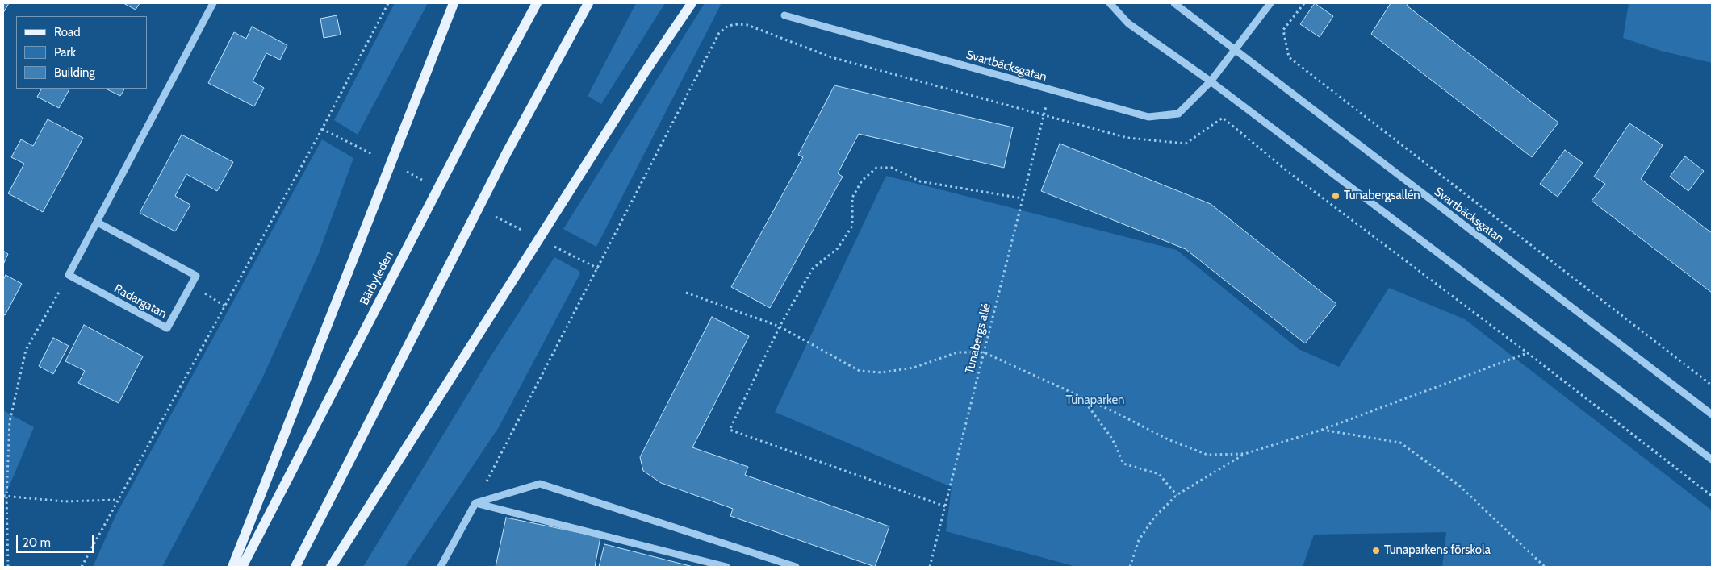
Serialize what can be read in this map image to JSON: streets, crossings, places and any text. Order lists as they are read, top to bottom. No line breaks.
{"streets":{"main road":["Bärbyleden"],"street":["Svartbäcksgatan","Radargatan"],"path":["Tunabergs allé"]},"parks":["Tunaparken"],"places":["Tunabergsallén","Tunaparkens förskola"],"legend":["Road","Park","Building"],"scale_bar":"20 m"}
